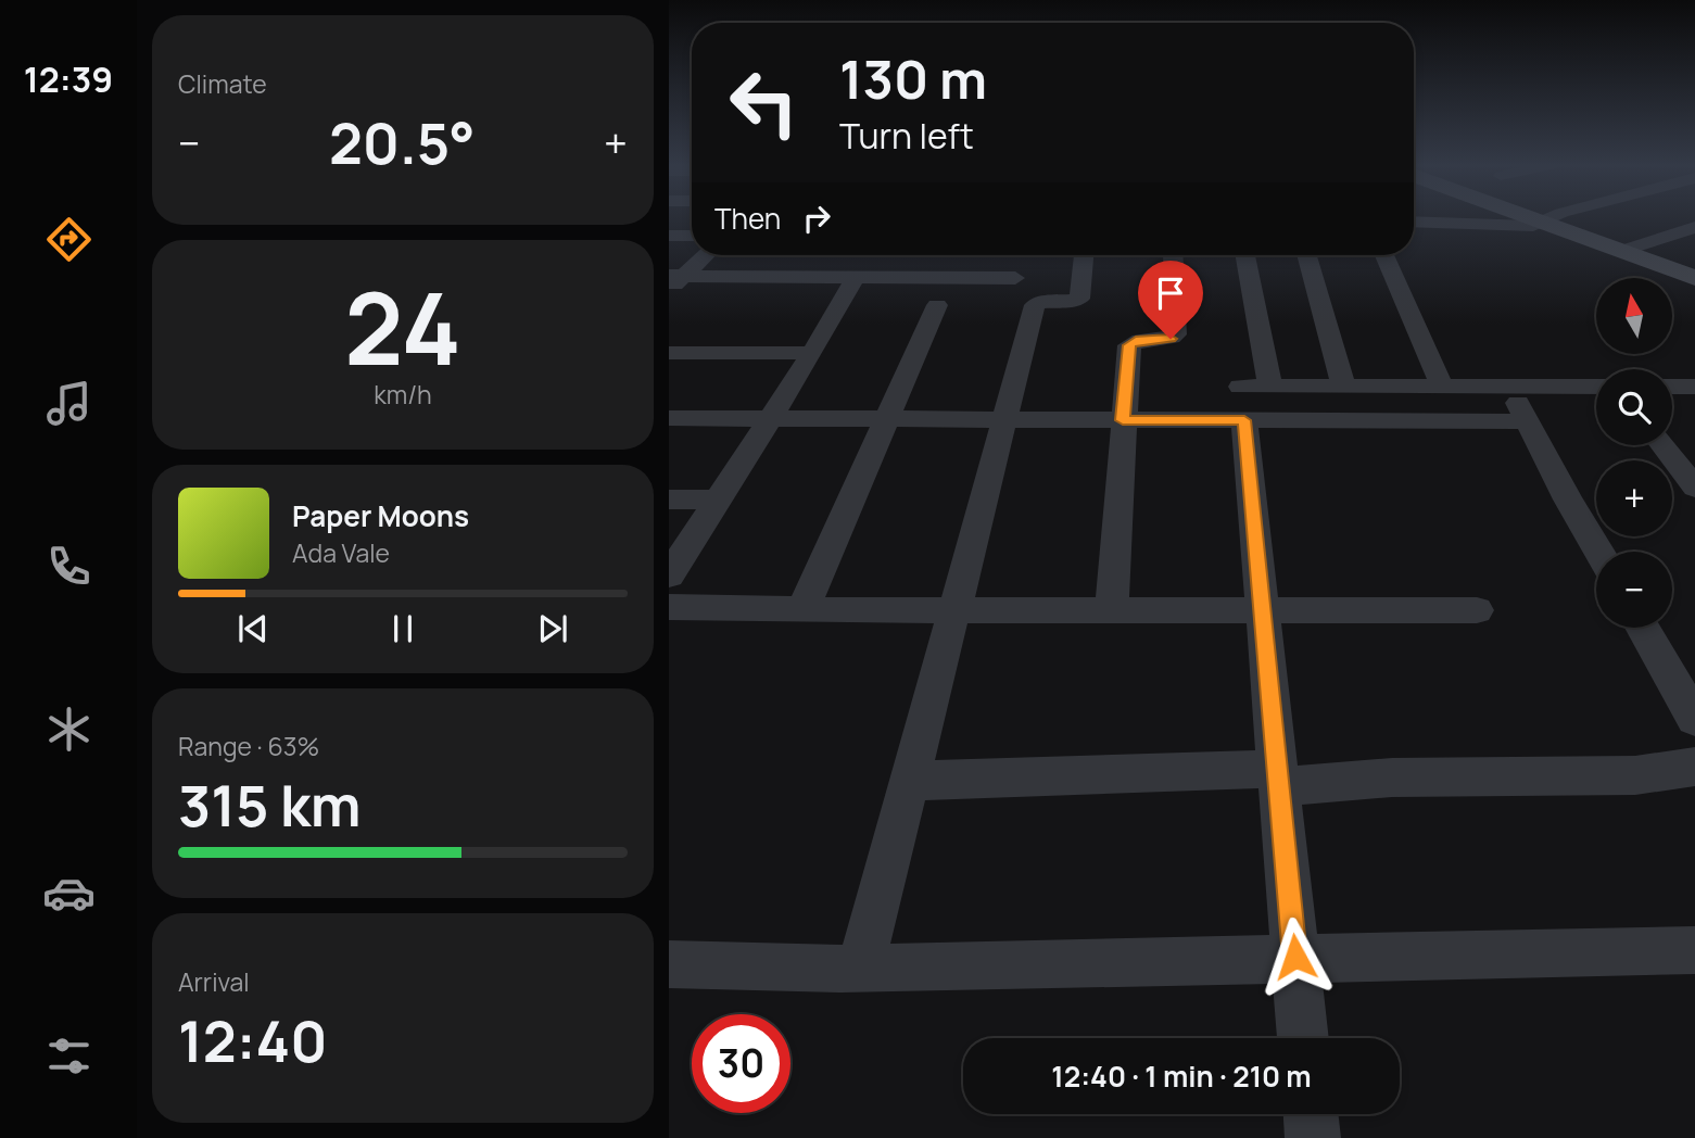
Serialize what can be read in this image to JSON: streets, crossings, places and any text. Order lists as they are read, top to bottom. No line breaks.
{"north":"top","page":{"tabs":"12:39","tile":["Climate",["24","km/h"],["Range · 63%","315 km"],["Arrival","12:40"]],"turn":["130 m","Turn left"],"heat":["−","20.5°","+"],"then":"Then","map_buttons":["+","−"],"song":["Paper Moons","Ada Vale"],"limit":"30","trip":"12:40 · 1 min · 210 m"}}
